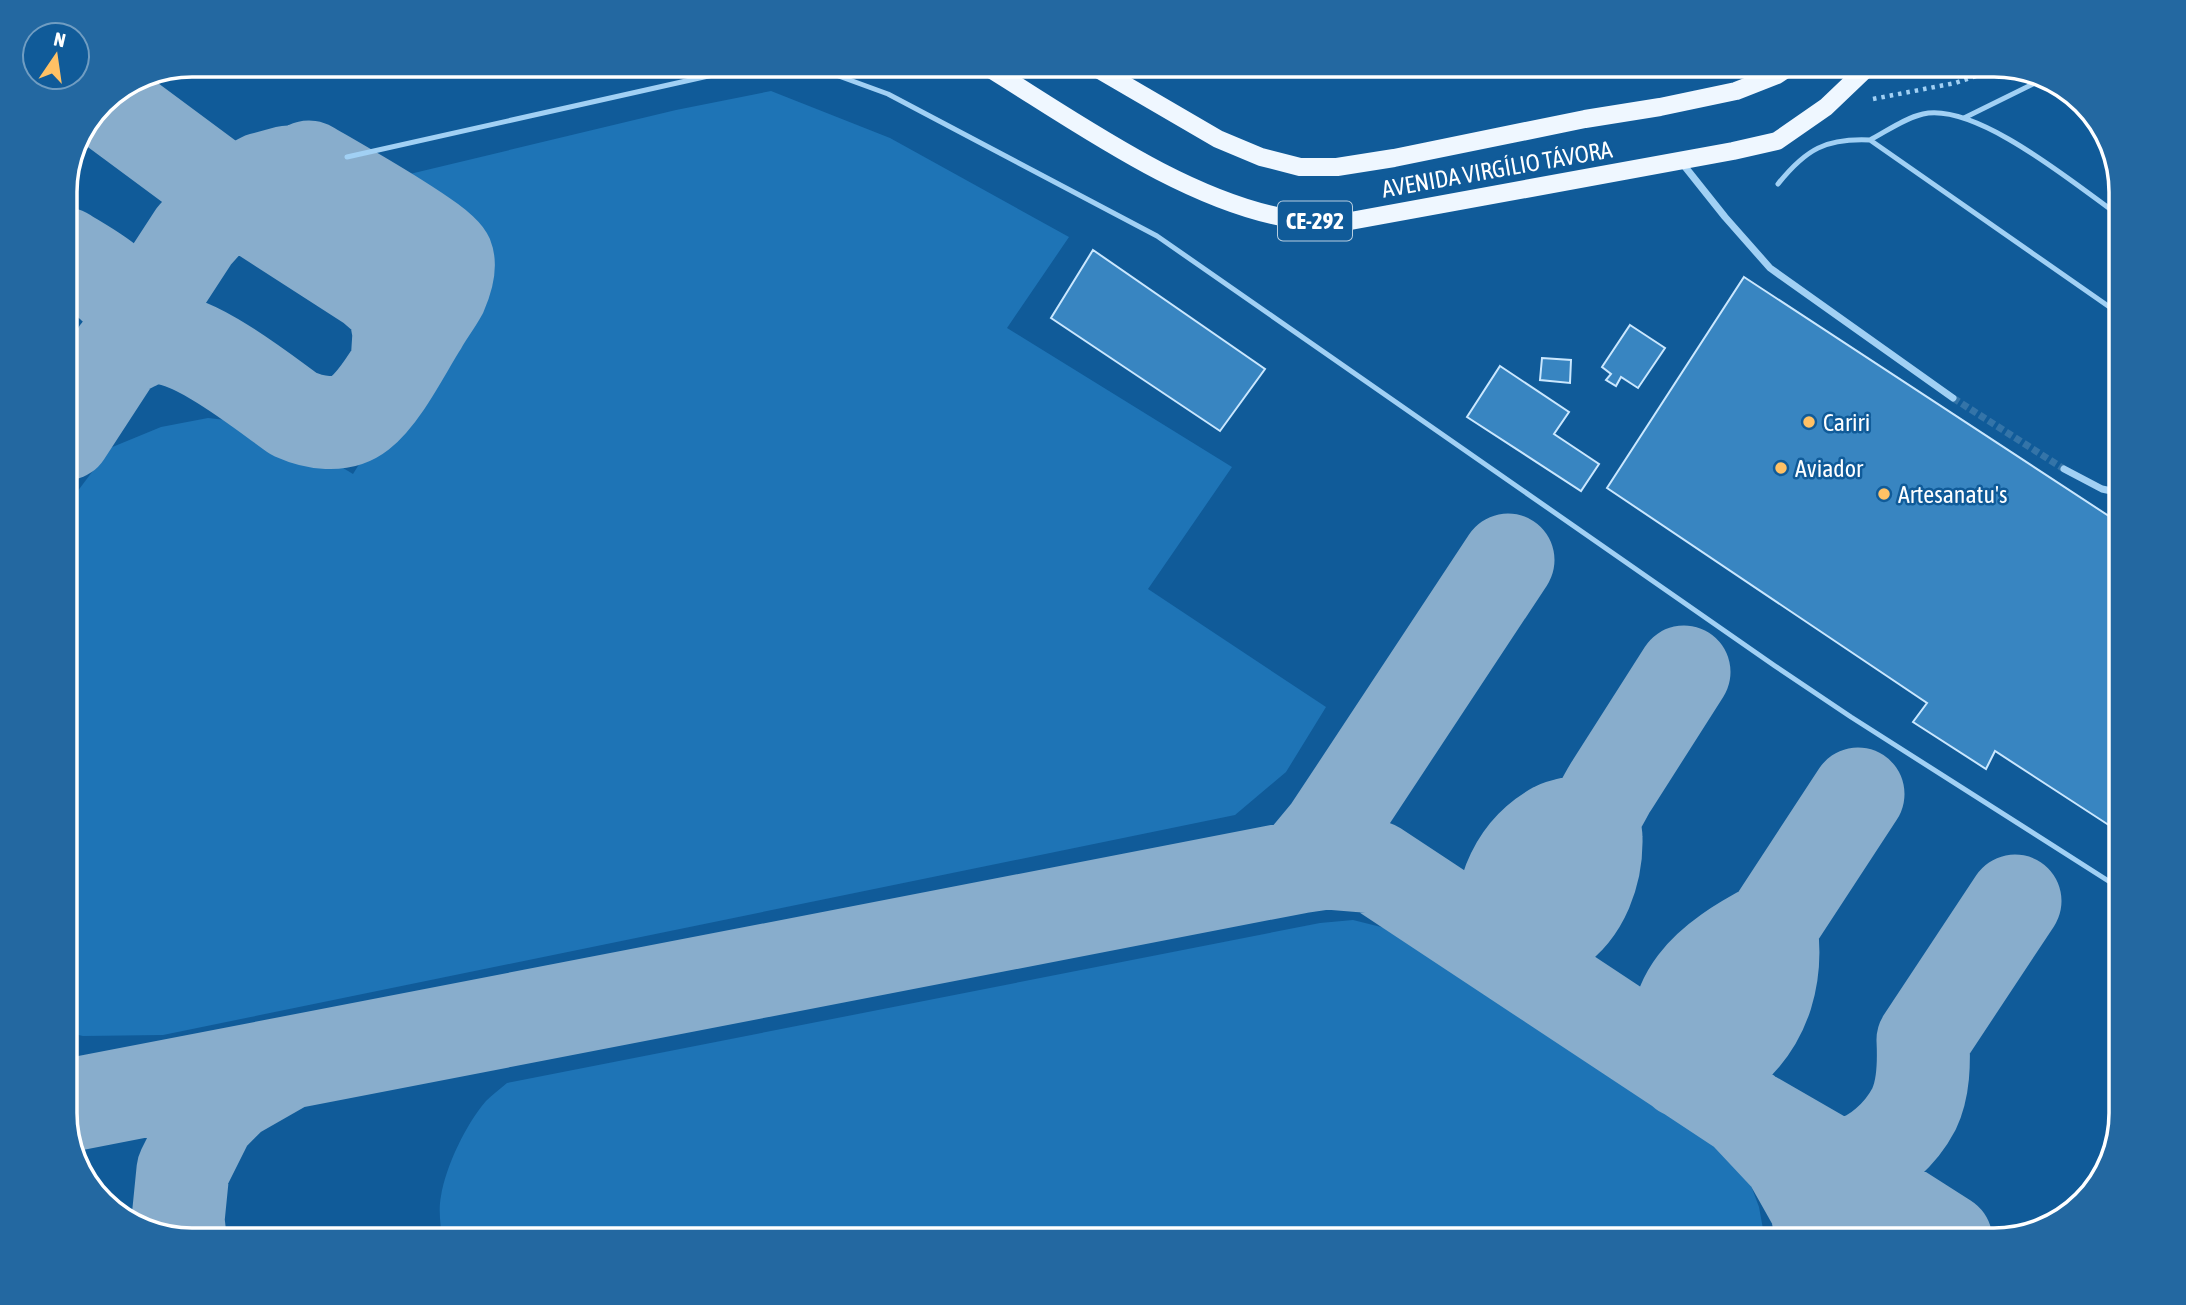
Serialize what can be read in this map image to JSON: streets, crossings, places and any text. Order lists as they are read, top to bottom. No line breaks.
{"streets":{"main road":["AVENIDA VIRGÍLIO TÁVORA","CE-292"]},"places":["Cariri","Aviador","Artesanatu's"],"north":"top"}
